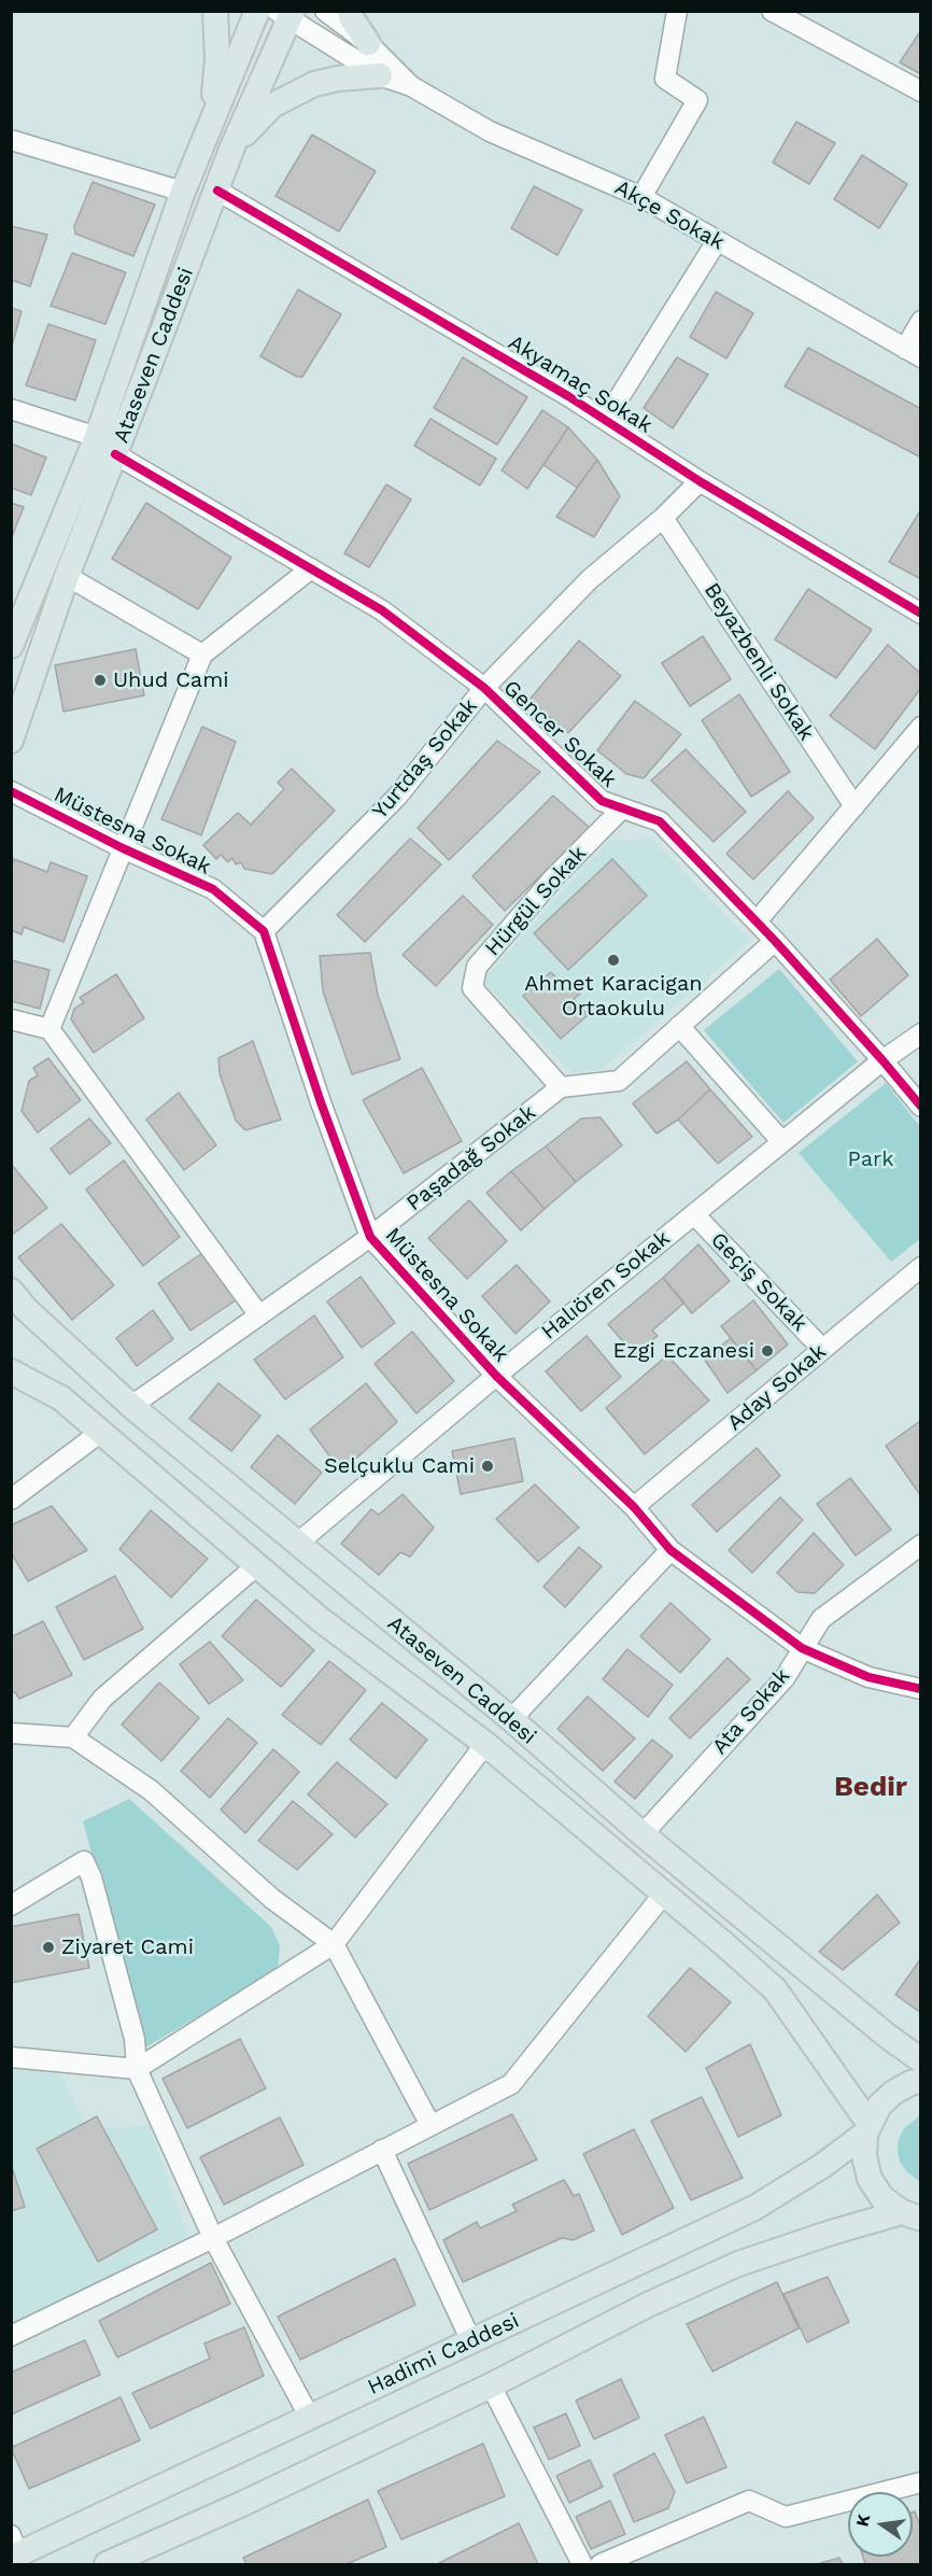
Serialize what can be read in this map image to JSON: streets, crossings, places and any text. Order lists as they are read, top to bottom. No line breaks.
{"streets":{"main road":["Ataseven Caddesi","Hadimi Caddesi"],"street":["Akçe Sokak","Akyamaç Sokak","Beyazbenli Sokak","Gencer Sokak","Yurtdaş Sokak","Müstesna Sokak","Hürgül Sokak","Paşadağ Sokak","Geçiş Sokak","Halıören Sokak","Aday Sokak","Ata Sokak"]},"crossings":[["Akçe Sokak","Ataseven Caddesi"],["Ataseven Caddesi","Akyamaç Sokak"],["Ataseven Caddesi","Gencer Sokak"],["Ataseven Caddesi","Paşadağ Sokak"],["Ataseven Caddesi","Halıören Sokak"],["Ataseven Caddesi","Ata Sokak"],["Akyamaç Sokak","Yurtdaş Sokak"],["Beyazbenli Sokak","Yurtdaş Sokak"],["Gencer Sokak","Yurtdaş Sokak"],["Gencer Sokak","Hürgül Sokak"],["Gencer Sokak","Halıören Sokak"],["Yurtdaş Sokak","Müstesna Sokak"],["Müstesna Sokak","Paşadağ Sokak"],["Müstesna Sokak","Halıören Sokak"],["Müstesna Sokak","Aday Sokak"],["Müstesna Sokak","Ata Sokak"],["Hürgül Sokak","Paşadağ Sokak"],["Geçiş Sokak","Halıören Sokak"],["Geçiş Sokak","Aday Sokak"]],"districts":["Bedir"],"parks":["Park"],"places":["Uhud Cami","Ahmet Karacigan Ortaokulu","Ezgi Eczanesi","Selçuklu Cami","Ziyaret Cami"],"north":"left"}
